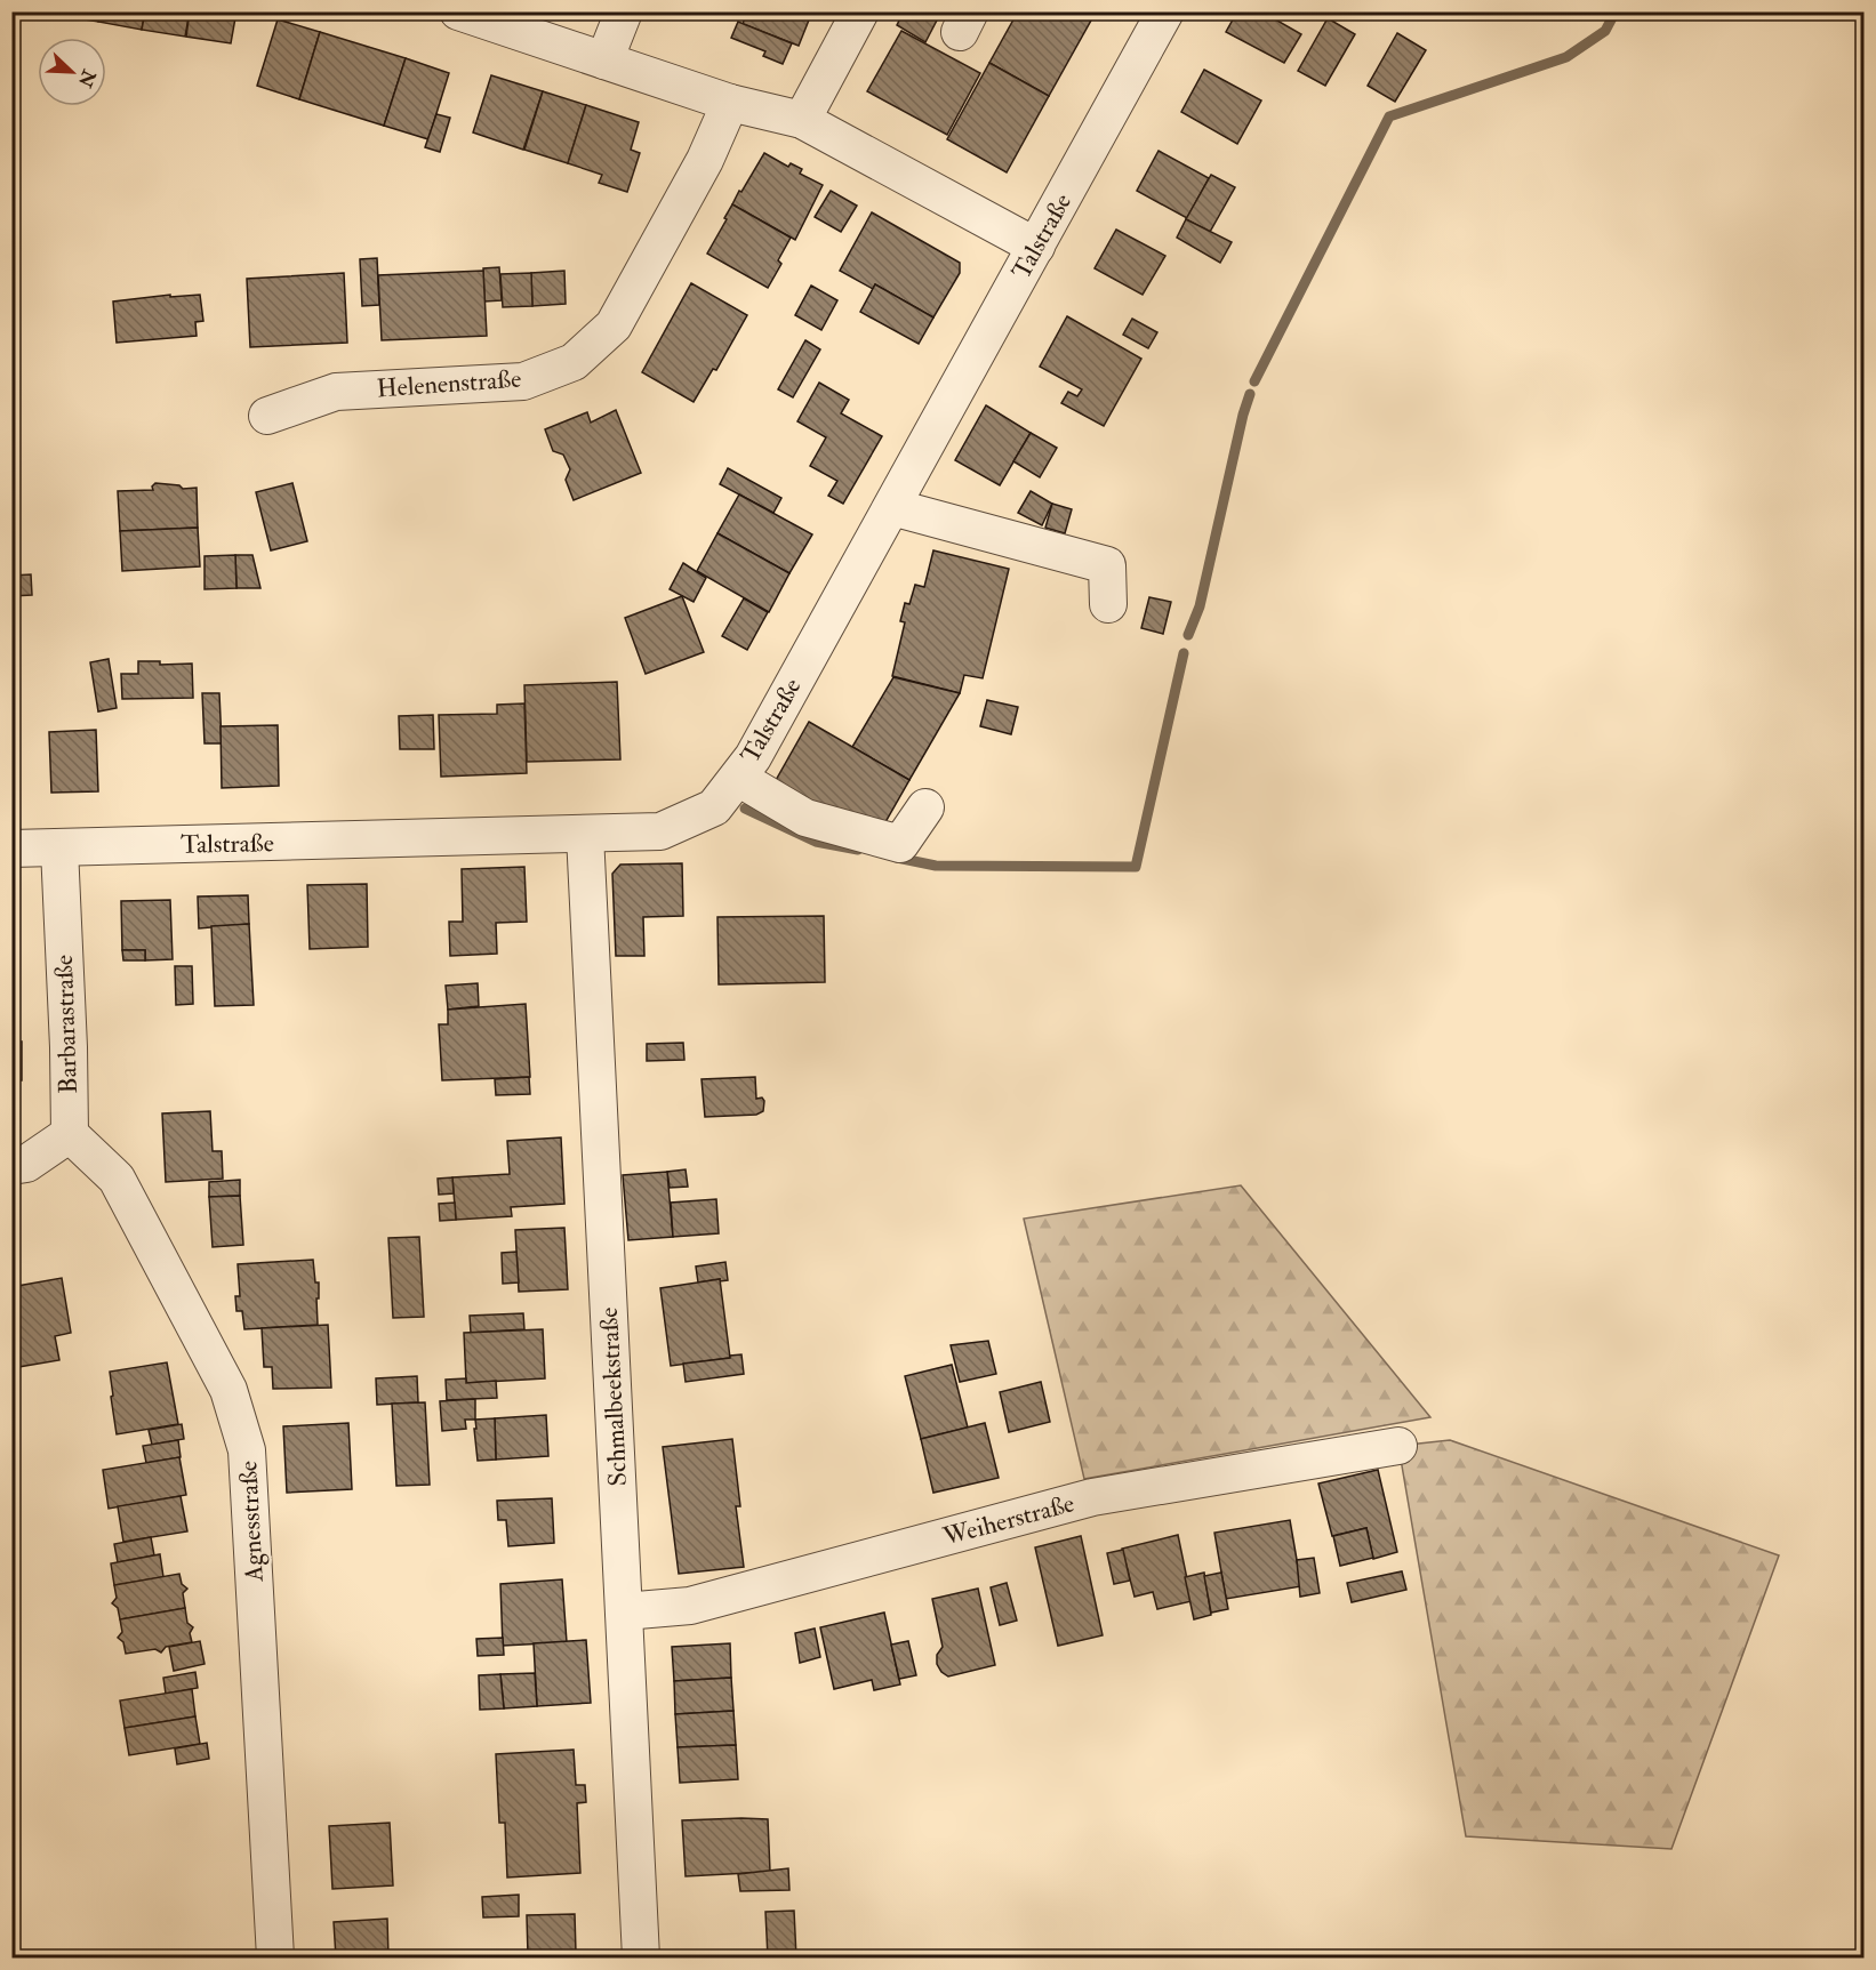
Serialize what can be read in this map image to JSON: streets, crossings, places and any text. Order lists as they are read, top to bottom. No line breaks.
{"streets":{"street":["Talstraße","Helenenstraße","Barbarastraße","Schmalbeekstraße","Weiherstraße","Agnesstraße"]},"crossings":[["Talstraße","Barbarastraße"],["Talstraße","Schmalbeekstraße"],["Barbarastraße","Agnesstraße"],["Schmalbeekstraße","Weiherstraße"]],"north":"bottom right"}
